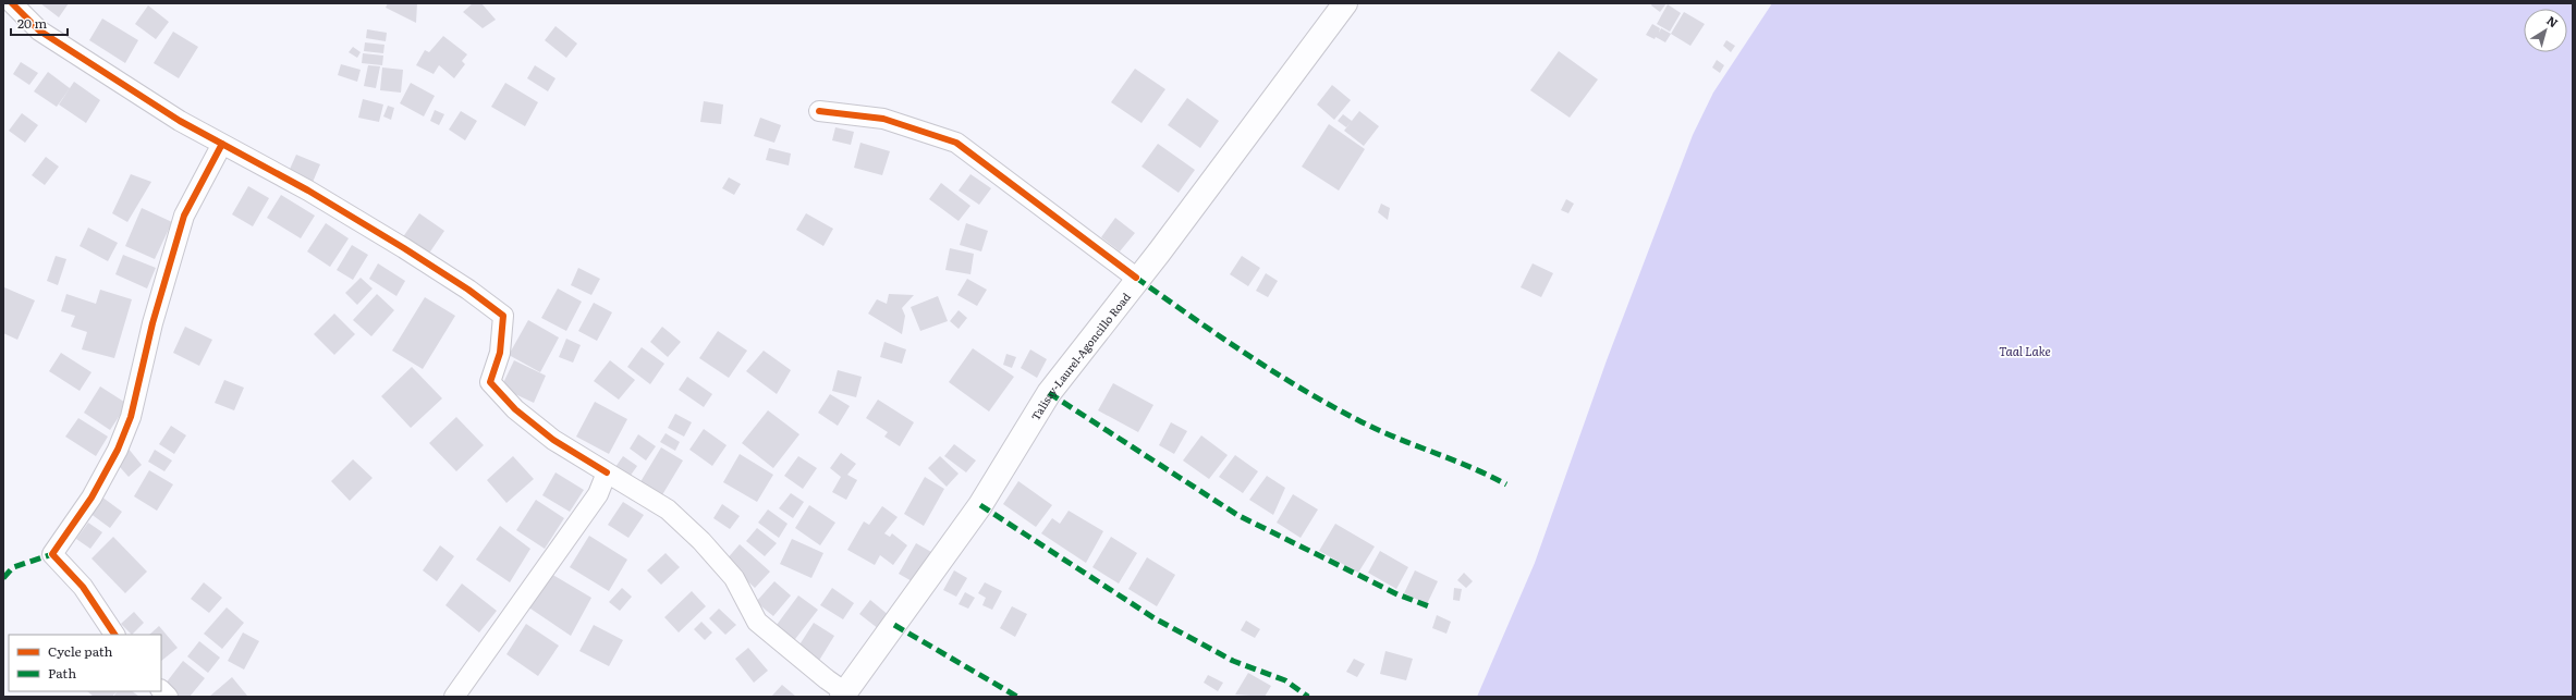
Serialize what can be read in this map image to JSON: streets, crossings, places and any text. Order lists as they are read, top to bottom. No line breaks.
{"streets":{"main road":["Talisay-Laurel-Agoncillo Road"]},"water":["Taal Lake"],"legend":["Cycle path","Path"],"scale_bar":"20 m","north":"top right"}
